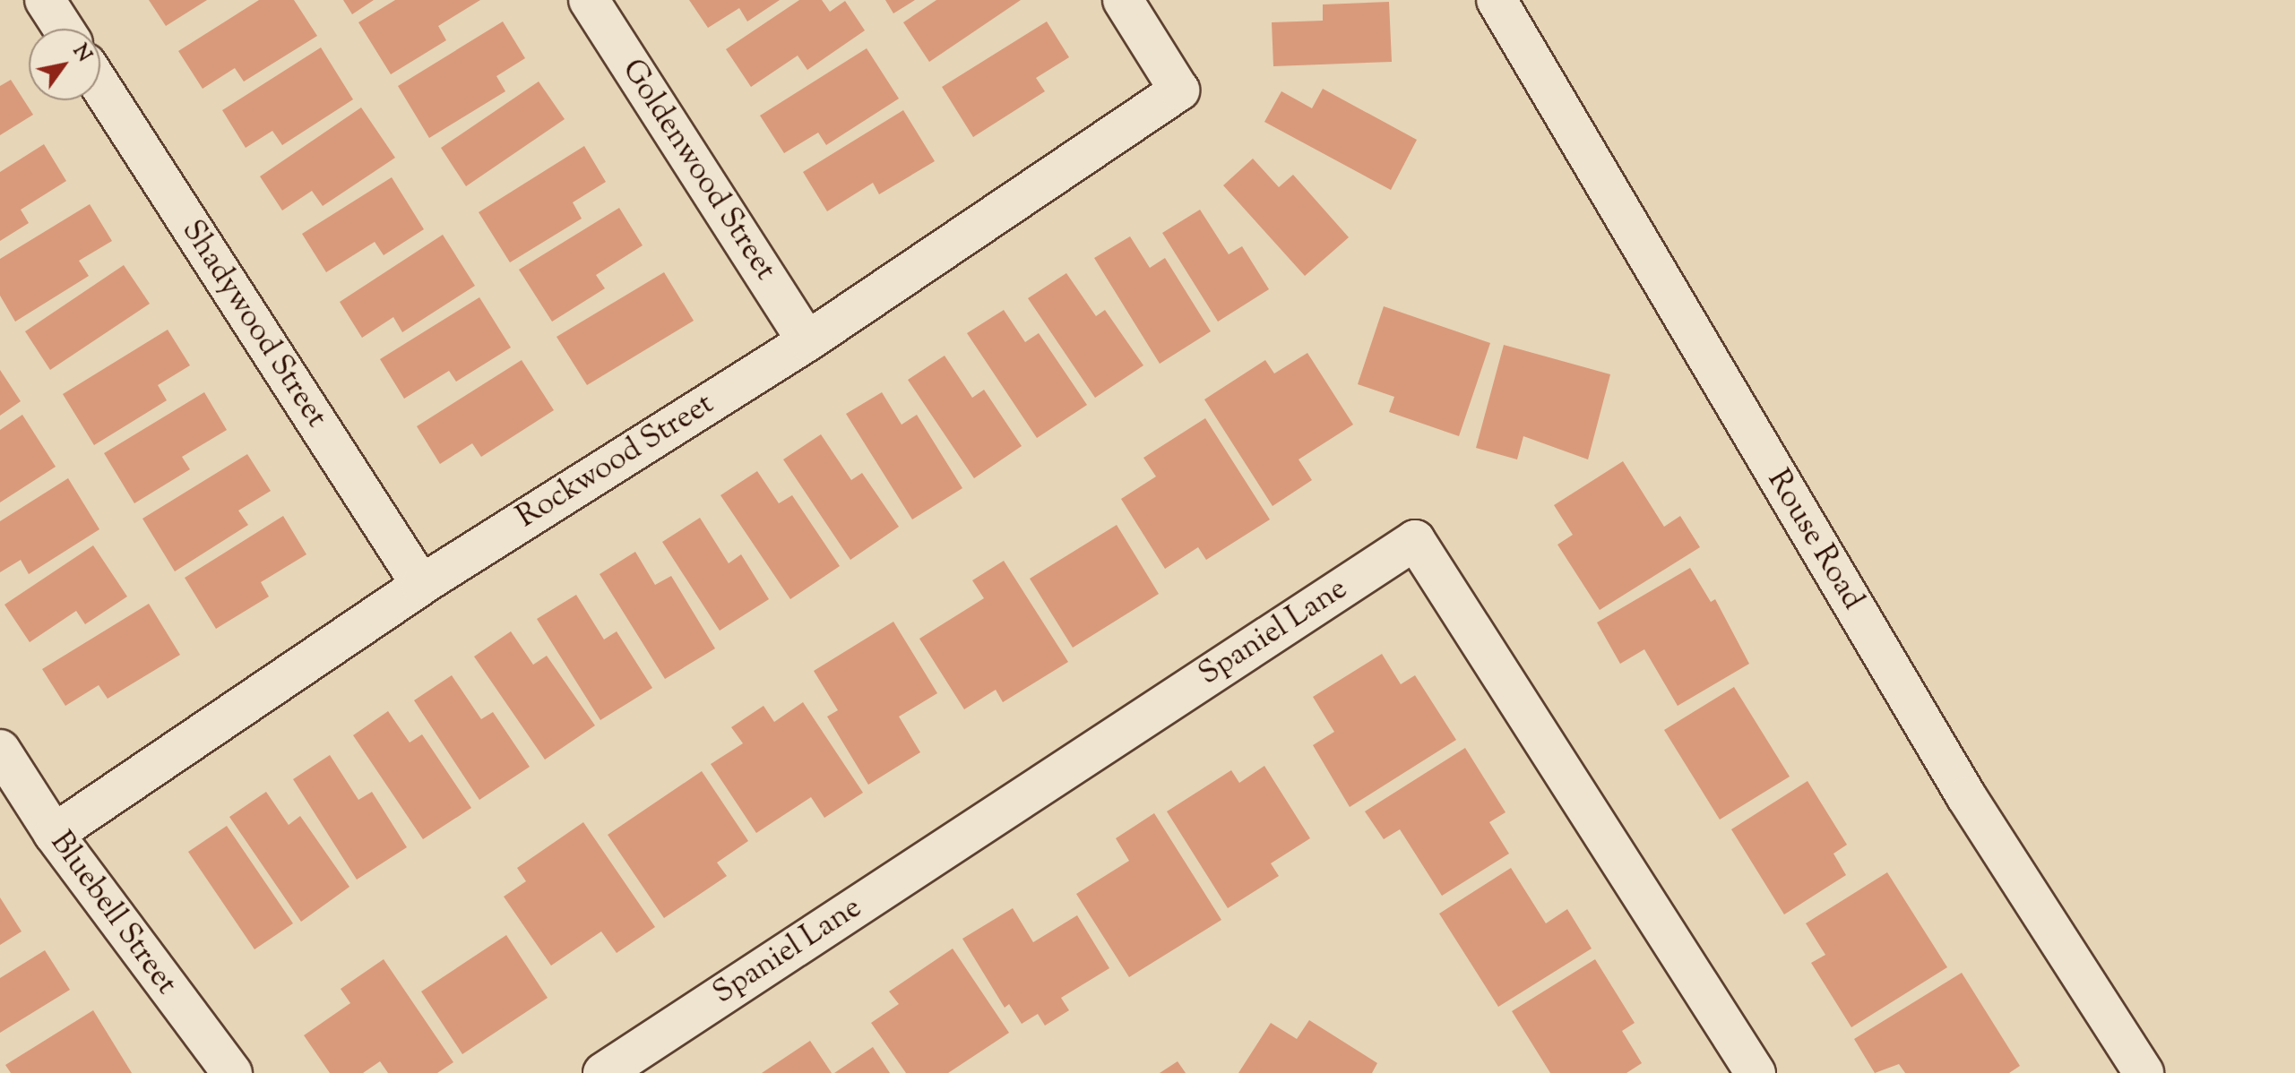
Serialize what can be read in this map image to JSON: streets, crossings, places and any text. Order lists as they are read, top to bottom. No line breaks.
{"streets":{"street":["Goldenwood Street","Shadywood Street","Rockwood Street","Rouse Road","Spaniel Lane","Bluebell Street"]},"crossings":[["Goldenwood Street","Rockwood Street"],["Shadywood Street","Rockwood Street"],["Rockwood Street","Bluebell Street"]],"north":"top right"}
